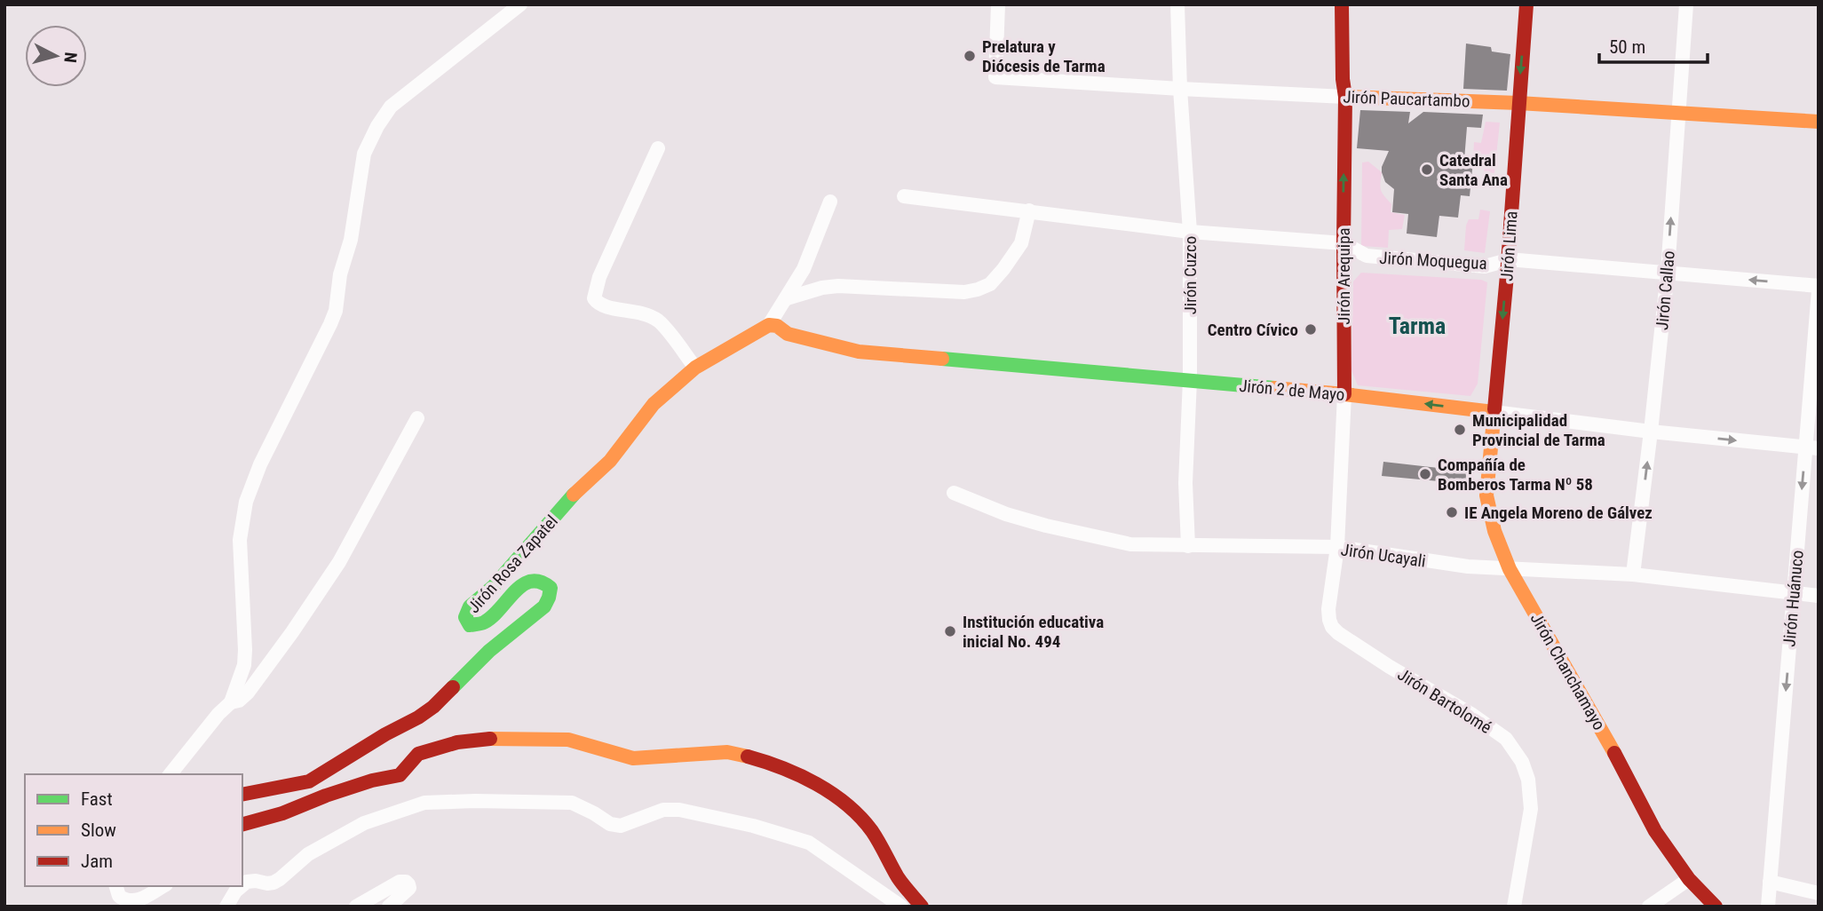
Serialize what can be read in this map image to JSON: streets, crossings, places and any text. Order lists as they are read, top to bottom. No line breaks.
{"streets":{"street":["Jirón Paucartambo","Jirón Lima","Jirón Moquegua","Jirón Cuzco","Jirón Arequipa","Jirón Callao","Jirón 2 de Mayo","Jirón Ucayali","Jirón Rosa Zapatel","Jirón Huánuco","Jirón Chanchamayo","Jirón Bartolomé"]},"crossings":[["Jirón Paucartambo","Jirón Lima"],["Jirón Paucartambo","Jirón Cuzco"],["Jirón Paucartambo","Jirón Arequipa"],["Jirón Paucartambo","Jirón Callao"],["Jirón Lima","Jirón Moquegua"],["Jirón Lima","Jirón 2 de Mayo"],["Jirón Lima","Jirón Chanchamayo"],["Jirón Moquegua","Jirón Cuzco"],["Jirón Moquegua","Jirón Arequipa"],["Jirón Moquegua","Jirón Callao"],["Jirón Moquegua","Jirón Huánuco"],["Jirón Cuzco","Jirón 2 de Mayo"],["Jirón Cuzco","Jirón Ucayali"],["Jirón Arequipa","Jirón 2 de Mayo"],["Jirón Arequipa","Jirón Ucayali"],["Jirón Arequipa","Jirón Bartolomé"],["Jirón Callao","Jirón 2 de Mayo"],["Jirón Callao","Jirón Ucayali"],["Jirón 2 de Mayo","Jirón Rosa Zapatel"],["Jirón 2 de Mayo","Jirón Huánuco"],["Jirón 2 de Mayo","Jirón Chanchamayo"],["Jirón Ucayali","Jirón Huánuco"],["Jirón Ucayali","Jirón Chanchamayo"]],"one_way":["Jirón Lima","Jirón Callao","Jirón Huánuco"],"districts":["Tarma"],"places":["Prelatura y Diócesis de Tarma","Catedral Santa Ana","Centro Cívico","Municipalidad Provincial de Tarma","Compañía de Bomberos Tarma Nº 58","IE Angela Moreno de Gálvez","Institución educativa inicial No. 494"],"legend":["Fast","Slow","Jam"],"scale_bar":"50 m","north":"right"}
